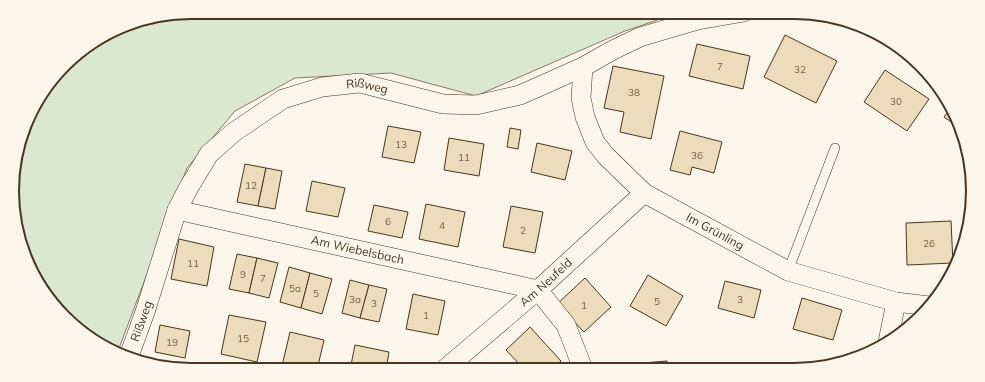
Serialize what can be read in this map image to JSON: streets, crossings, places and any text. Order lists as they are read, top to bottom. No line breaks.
{"streets":{"street":["Rißweg","Im Grünling","Am Wiebelsbach","Am Neufeld"]},"crossings":[["Rißweg","Im Grünling"],["Rißweg","Am Wiebelsbach"],["Im Grünling","Am Neufeld"],["Am Wiebelsbach","Am Neufeld"]],"house_numbers":["7","32","38","30","13","36","11","12","6","4","2","26","11","9","7","5a","5","3a","3","5","3","1","1","15","19"]}
